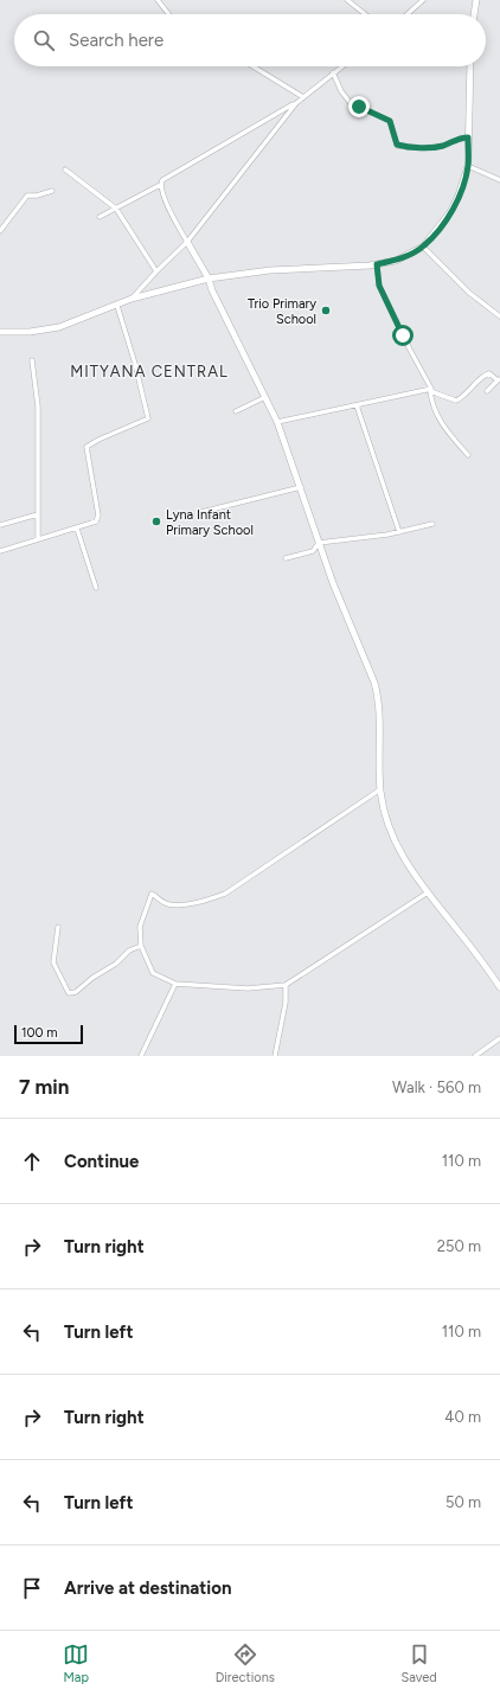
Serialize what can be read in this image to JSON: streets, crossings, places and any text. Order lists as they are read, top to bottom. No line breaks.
{"districts":["MITYANA CENTRAL"],"places":["Trio Primary School","Lyna Infant Primary School"],"scale_bar":"100 m","page":{"search":"Search here","scale":"100 m","heading":["7 min","Walk · 560 m"],"list":[["Continue","110 m"],["Turn right","250 m"],["Turn left","110 m"],["Turn right","40 m"],["Turn left","50 m"],"Arrive at destination"],"nav":["Map","Directions","Saved"]}}
